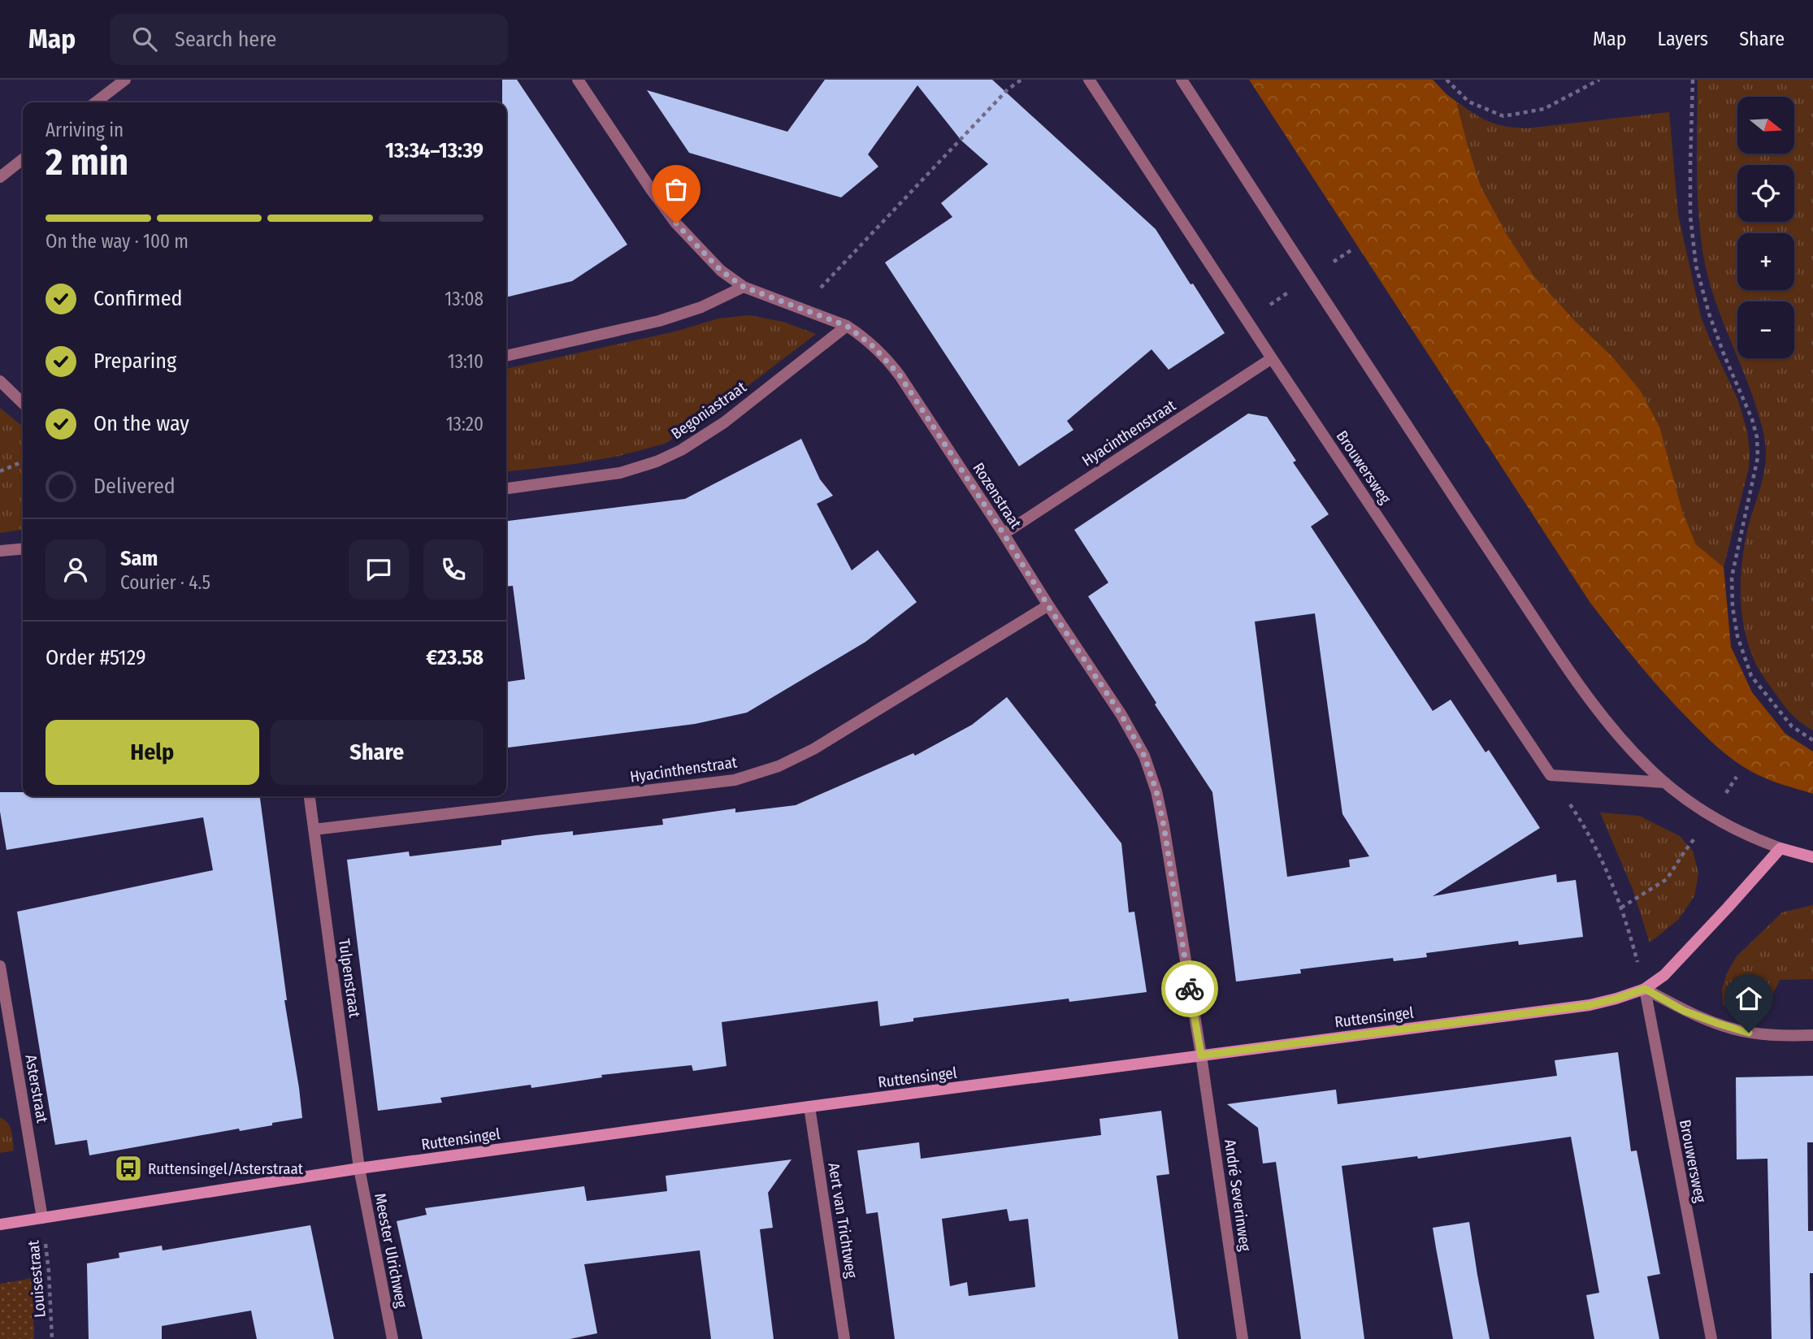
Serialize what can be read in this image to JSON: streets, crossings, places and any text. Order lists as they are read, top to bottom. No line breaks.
{"streets":{"street":["Begoniastraat","Hyacinthenstraat","Brouwersweg","Rozenstraat","Tulpenstraat","Ruttensingel","Asterstraat","André Severinweg","Aert van Trichtweg","Meester Ulrichweg"],"path":["Louisestraat"]},"crossings":[["Begoniastraat","Rozenstraat"],["Hyacinthenstraat","Brouwersweg"],["Hyacinthenstraat","Rozenstraat"],["Hyacinthenstraat","Tulpenstraat"],["Brouwersweg","Ruttensingel"],["Rozenstraat","Ruttensingel"],["Rozenstraat","André Severinweg"],["Tulpenstraat","Ruttensingel"],["Tulpenstraat","Meester Ulrichweg"],["Ruttensingel","Asterstraat"],["Ruttensingel","André Severinweg"],["Ruttensingel","Aert van Trichtweg"],["Ruttensingel","Meester Ulrichweg"],["Ruttensingel","Louisestraat"],["Asterstraat","Louisestraat"]],"places":{"bus stop":["Ruttensingel/Asterstraat"]},"north":"right","page":{"header":"Map","search":"Search here","nav":["Map","Layers","Share"],"map_buttons":["+","−"],"heading":["2 min","Arriving in","13:34–13:39"],"panel":["Sam","Courier · 4.5","Order #5129","€23.58"],"bar":"On the way · 100 m","list":[["Confirmed","13:08"],["Preparing","13:10"],["On the way","13:20"],"Delivered"],"buttons":["Help","Share"]}}
